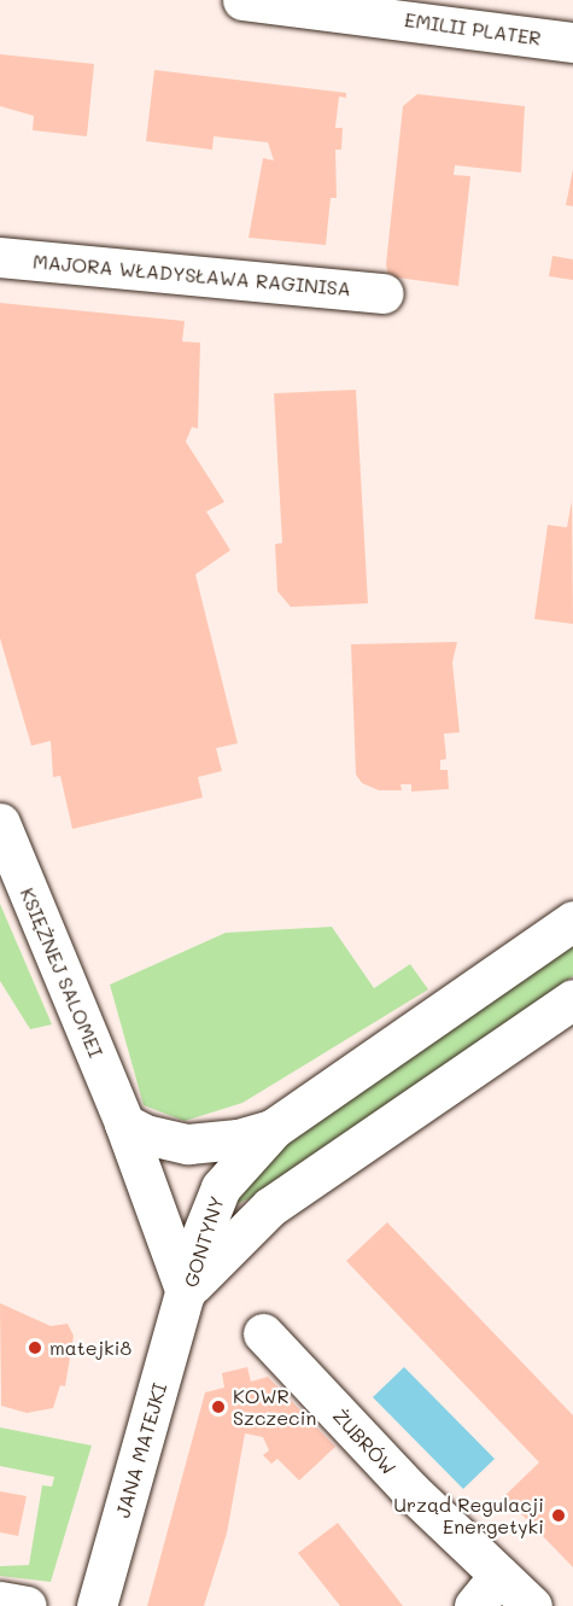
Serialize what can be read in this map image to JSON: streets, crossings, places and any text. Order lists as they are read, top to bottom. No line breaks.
{"streets":{"street":["EMILII PLATER","MAJORA WŁADYSŁAWA RAGINISA","KSIĘŻNEJ SALOMEI","GONTYNY","ŻUBRÓW","JANA MATEJKI"]},"crossings":[["KSIĘŻNEJ SALOMEI","GONTYNY"],["KSIĘŻNEJ SALOMEI","JANA MATEJKI"],["GONTYNY","JANA MATEJKI"]],"places":["matejki8","KOWR Szczecin","Urząd Regulacji Energetyki"]}
